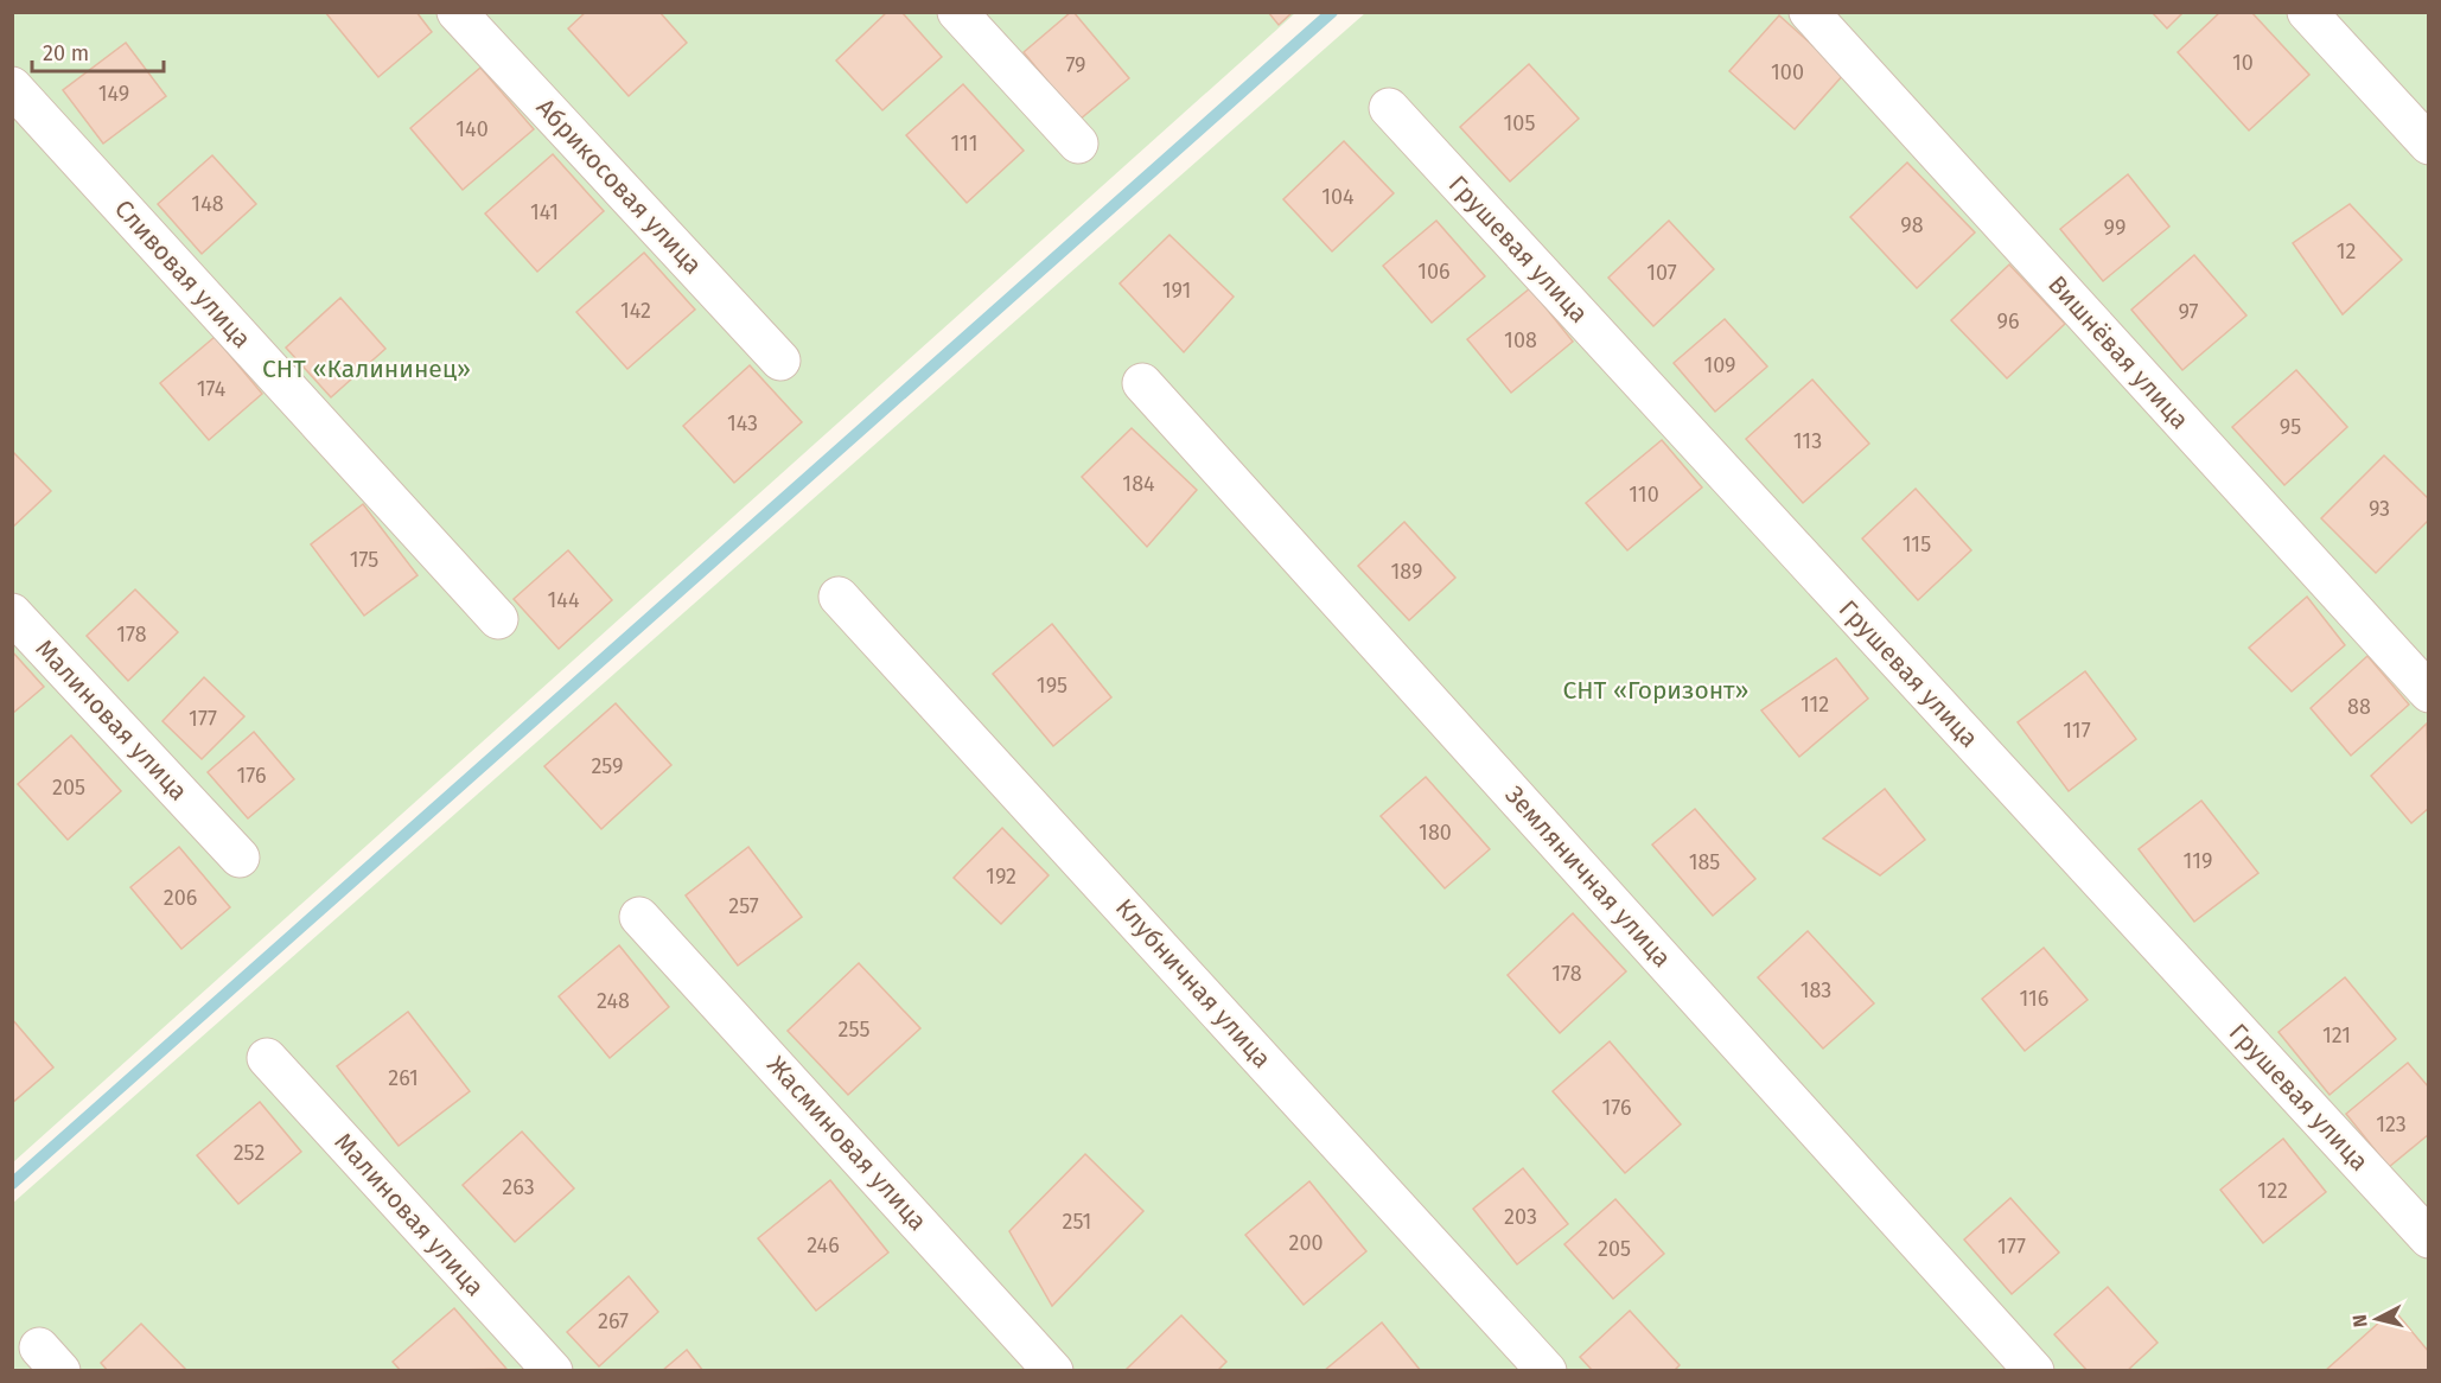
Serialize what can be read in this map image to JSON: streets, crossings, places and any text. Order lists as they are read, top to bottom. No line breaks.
{"streets":{"street":["Абрикосовая улица","Грушевая улица","Сливовая улица","Вишнёвая улица","Малиновая улица","Земляничная улица","Клубничная улица","Жасминовая улица"]},"parks":["СНТ «Калининец»","СНТ «Горизонт»"],"house_numbers":["10","79","100","149","105","140","111","104","148","141","98","99","12","106","107","191","142","97","96","108","109","174","143","95","113","184","110","93","115","175","189","144","178","195","112","88","177","117","259","176","205","180","119","185","192","206","257","178","183","116","248","255","121","261","176","123","252","263","122","203","251","200","246","177","205","267"],"scale_bar":"20 m","north":"left"}
